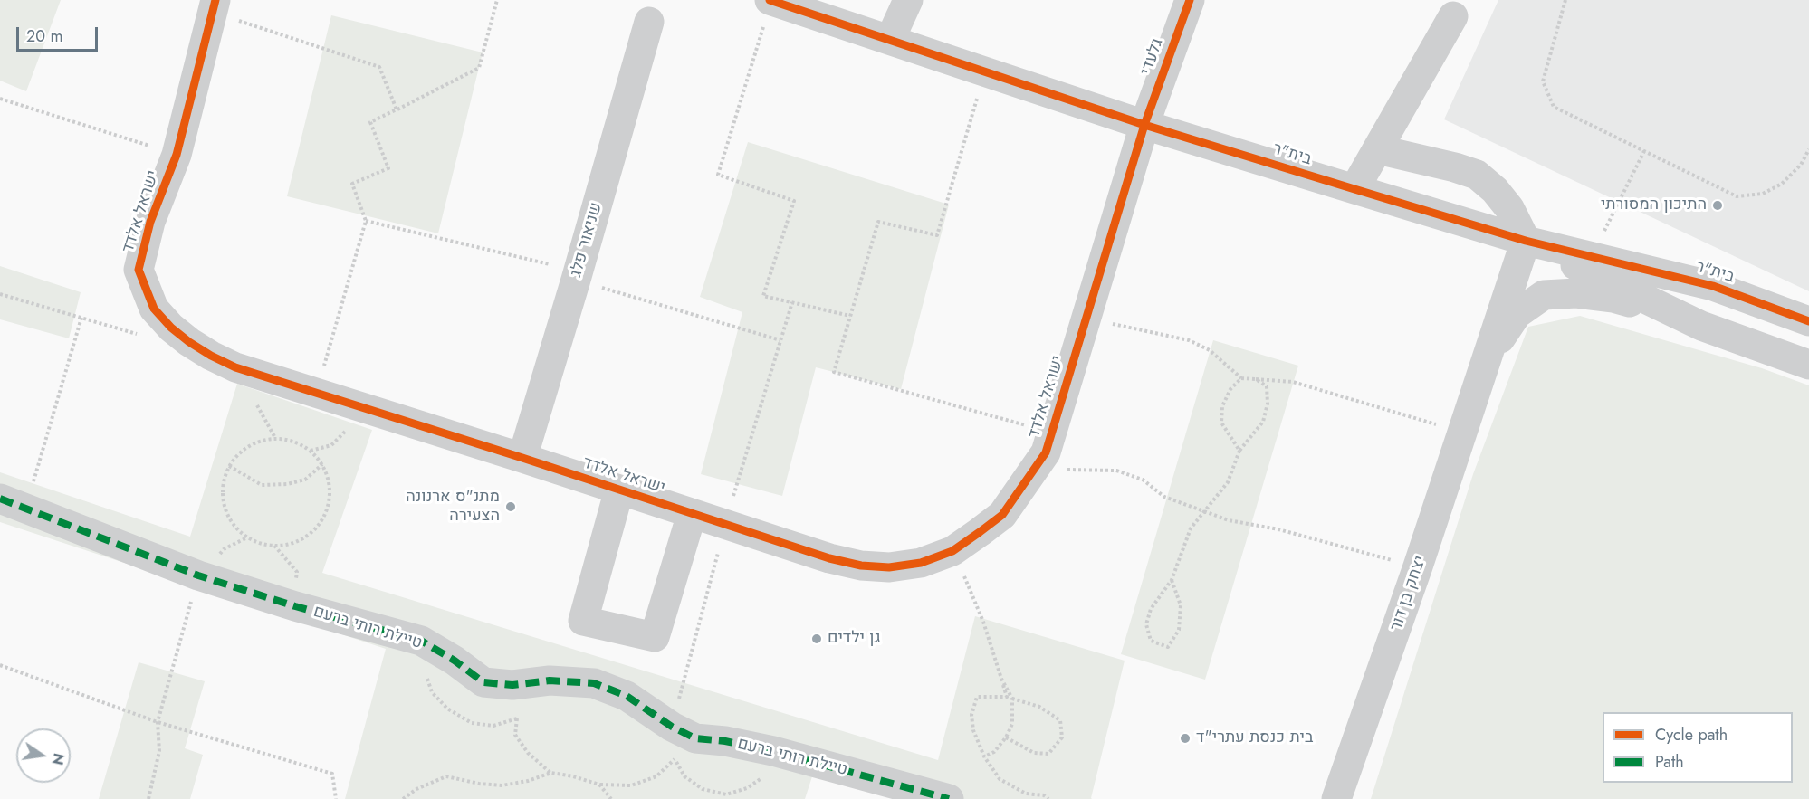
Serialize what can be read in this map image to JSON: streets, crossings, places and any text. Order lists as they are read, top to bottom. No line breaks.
{"streets":{"street":["גלעדי","בית\"ר","ישראל אלדד","שניאור פלג","יצחק בן דור","טיילת רותי ברעם"]},"crossings":[["גלעדי","בית\"ר"],["גלעדי","ישראל אלדד"],["בית\"ר","ישראל אלדד"],["בית\"ר","יצחק בן דור"],["ישראל אלדד","שניאור פלג"]],"places":["התיכון המסורתי","מתנ\"ס ארנונה הצעירה","גן ילדים","בית כנסת עתרי\"ד"],"legend":["Cycle path","Path"],"scale_bar":"20 m","north":"right"}
